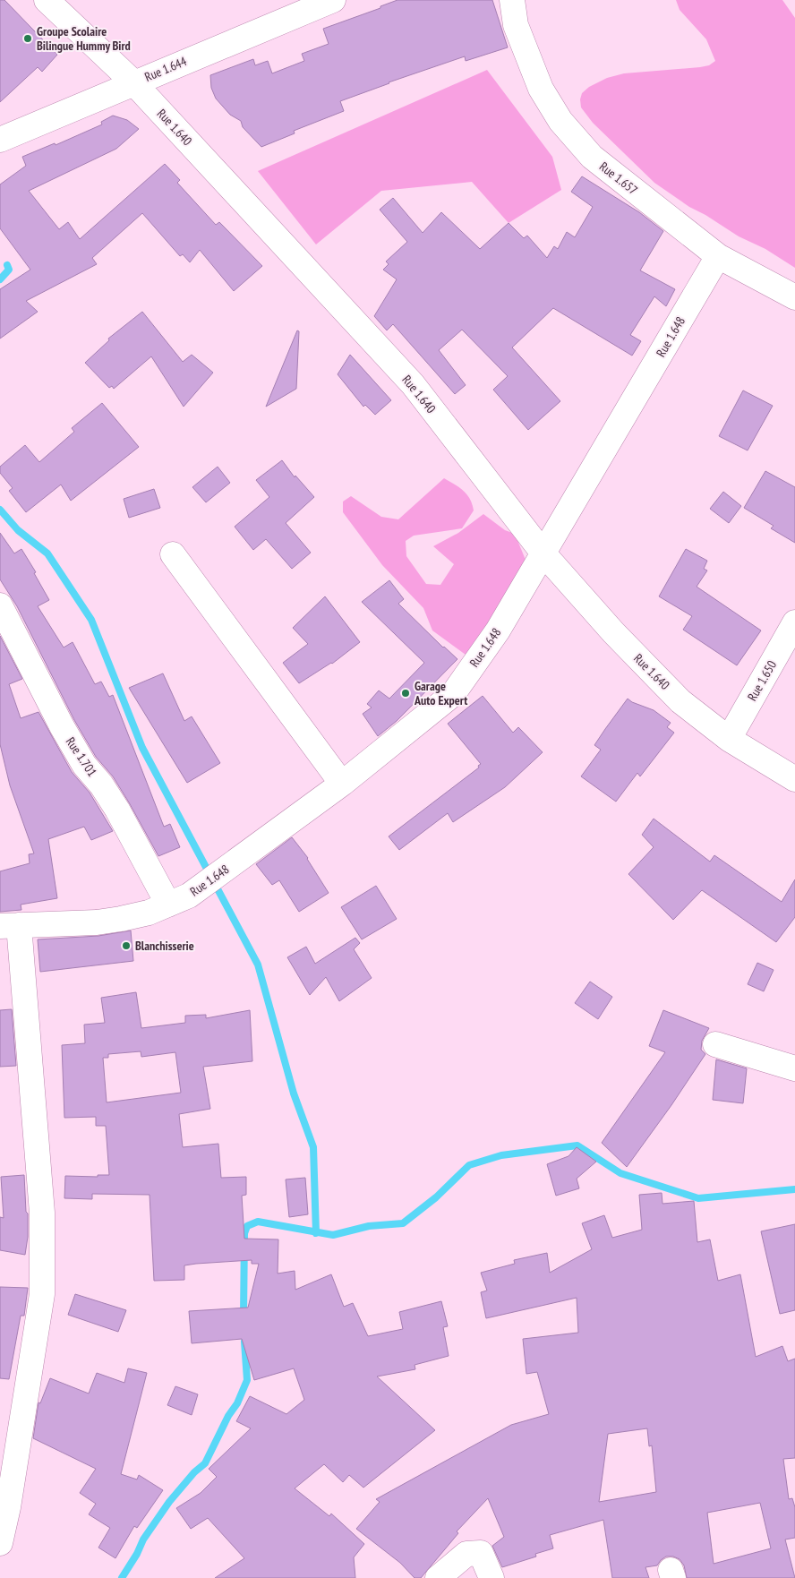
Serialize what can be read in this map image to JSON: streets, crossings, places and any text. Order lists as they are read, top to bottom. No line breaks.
{"streets":{"street":["Rue 1.644","Rue 1.640","Rue 1.657","Rue 1.648","Rue 1.650","Rue 1.701"]},"crossings":[["Rue 1.644","Rue 1.640"],["Rue 1.640","Rue 1.648"],["Rue 1.640","Rue 1.650"],["Rue 1.657","Rue 1.648"],["Rue 1.648","Rue 1.701"]],"places":["Groupe Scolaire Bilingue Hummy Bird","Garage Auto Expert","Blanchisserie"]}
